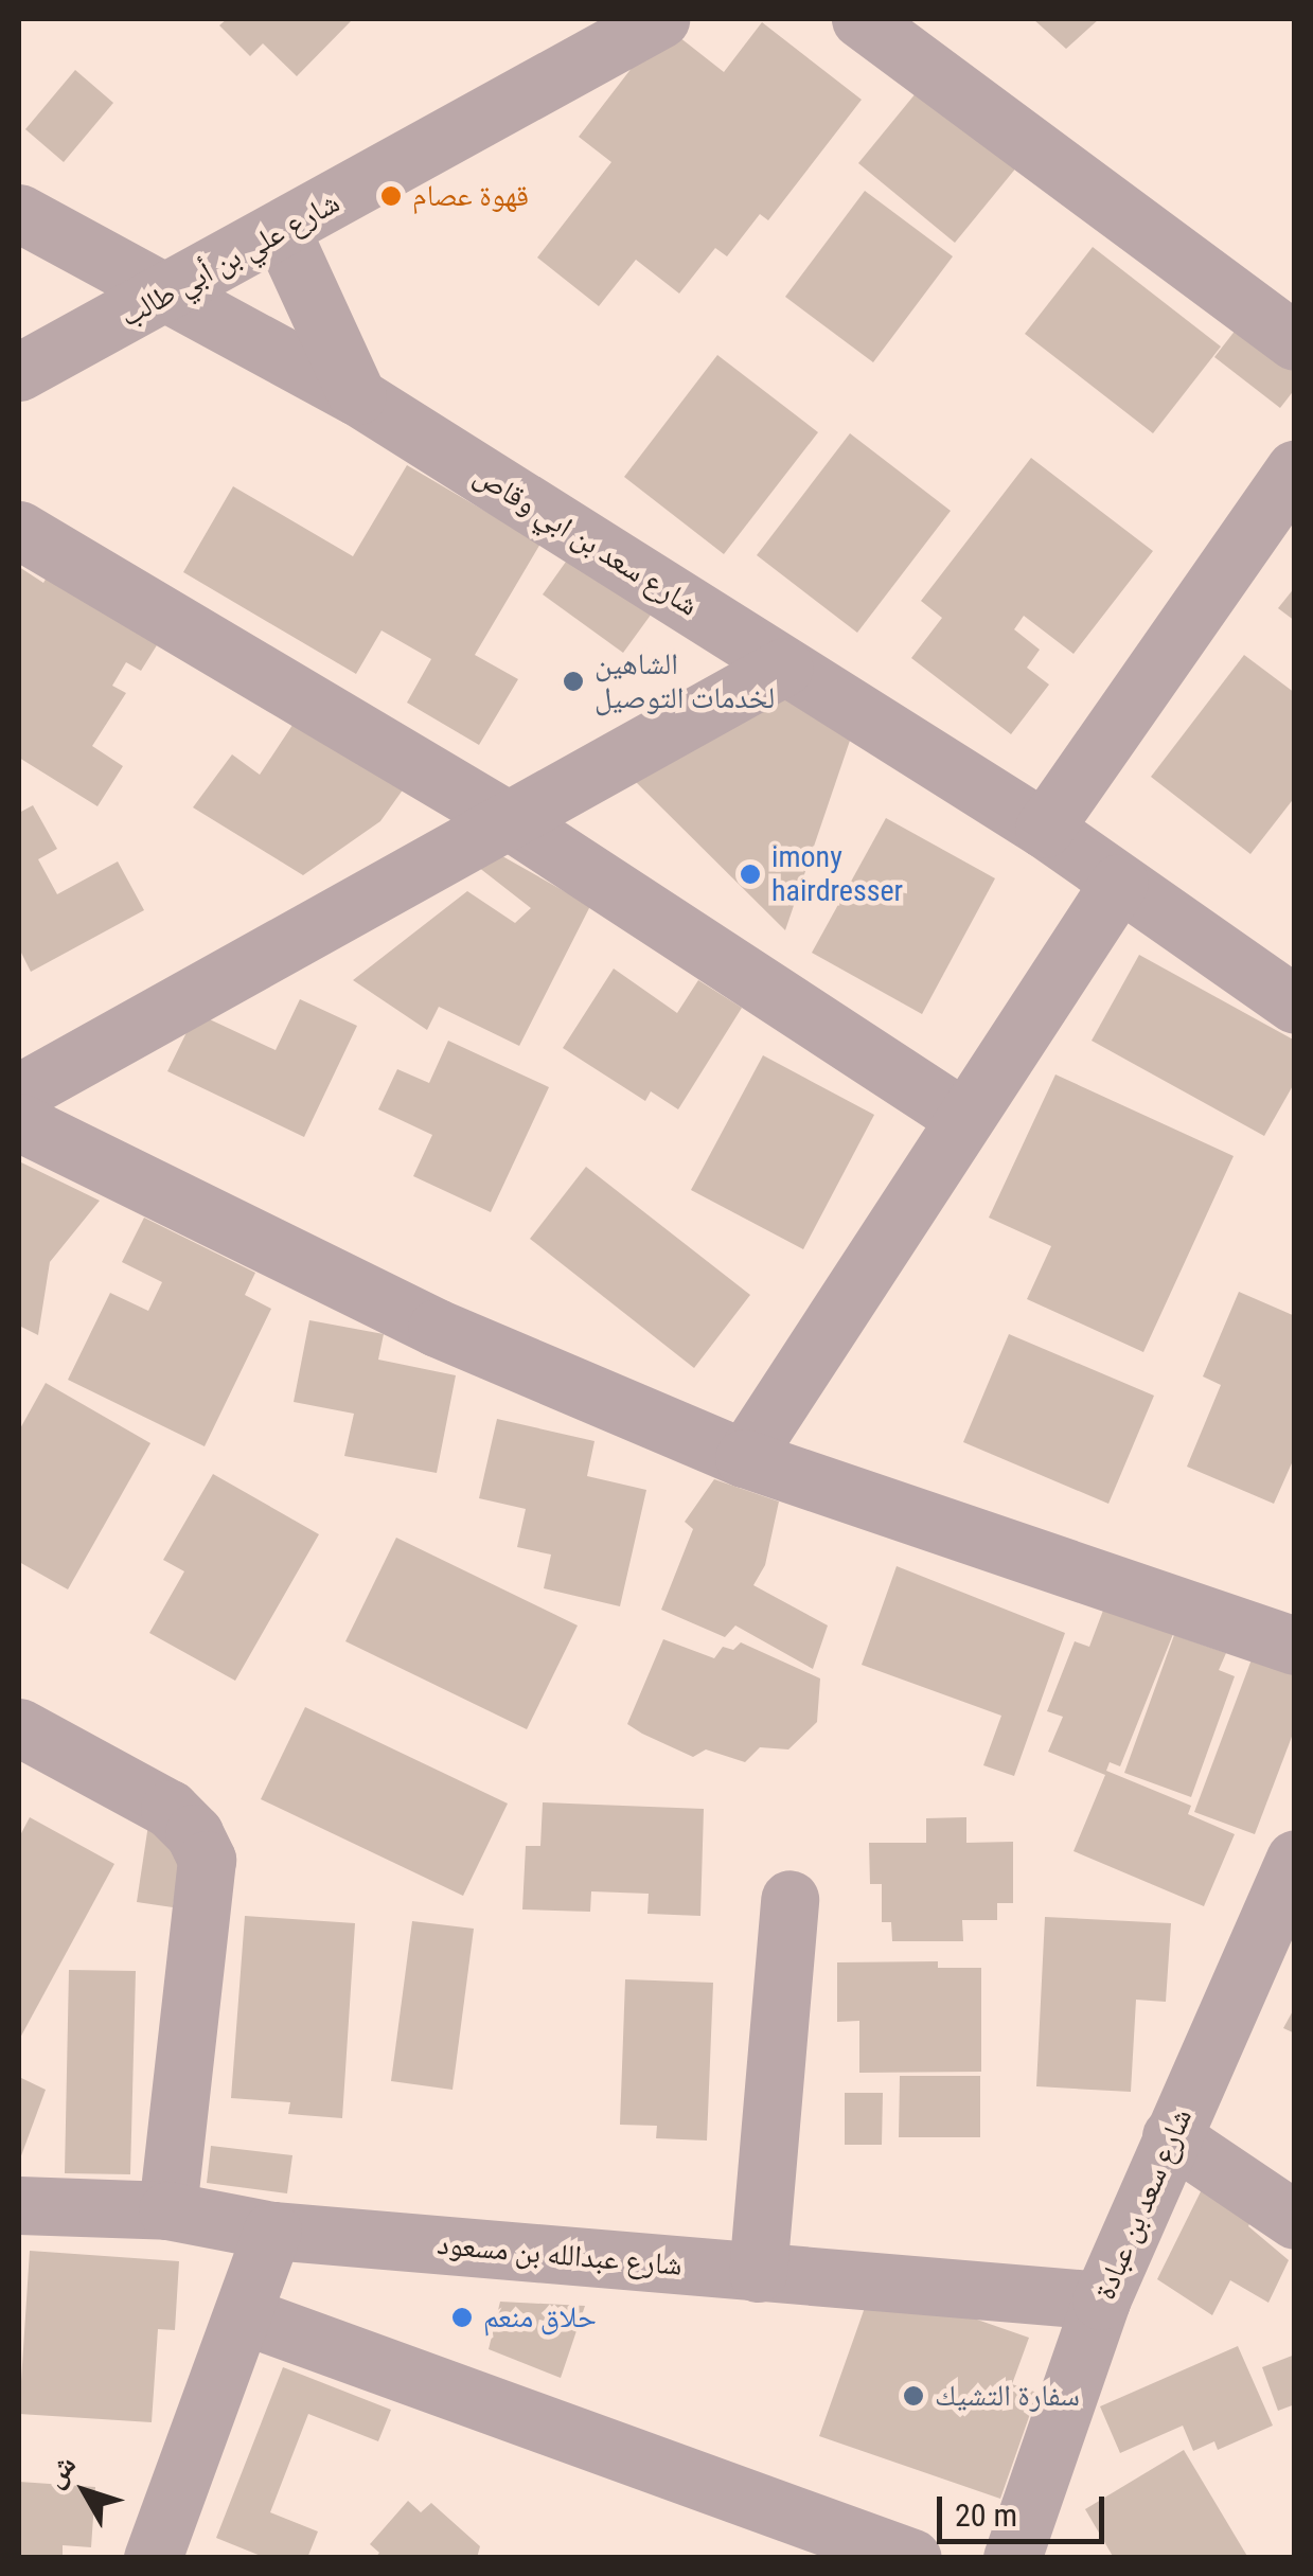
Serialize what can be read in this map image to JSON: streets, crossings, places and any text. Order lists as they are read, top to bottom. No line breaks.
{"streets":{"street":["شارع علي بن أبي طالب","شارع سعد بن ابي وقاص","شارع سعد بن عبادة","شارع عبدالله بن مسعود"]},"crossings":[["شارع علي بن أبي طالب","شارع سعد بن ابي وقاص"],["شارع سعد بن عبادة","شارع عبدالله بن مسعود"]],"places":["قهوة عصام","الشاهين لخدمات التوصيل","imony hairdresser","حلاق منعم","سفارة التشيك"],"scale_bar":"20 m","north":"top left"}
